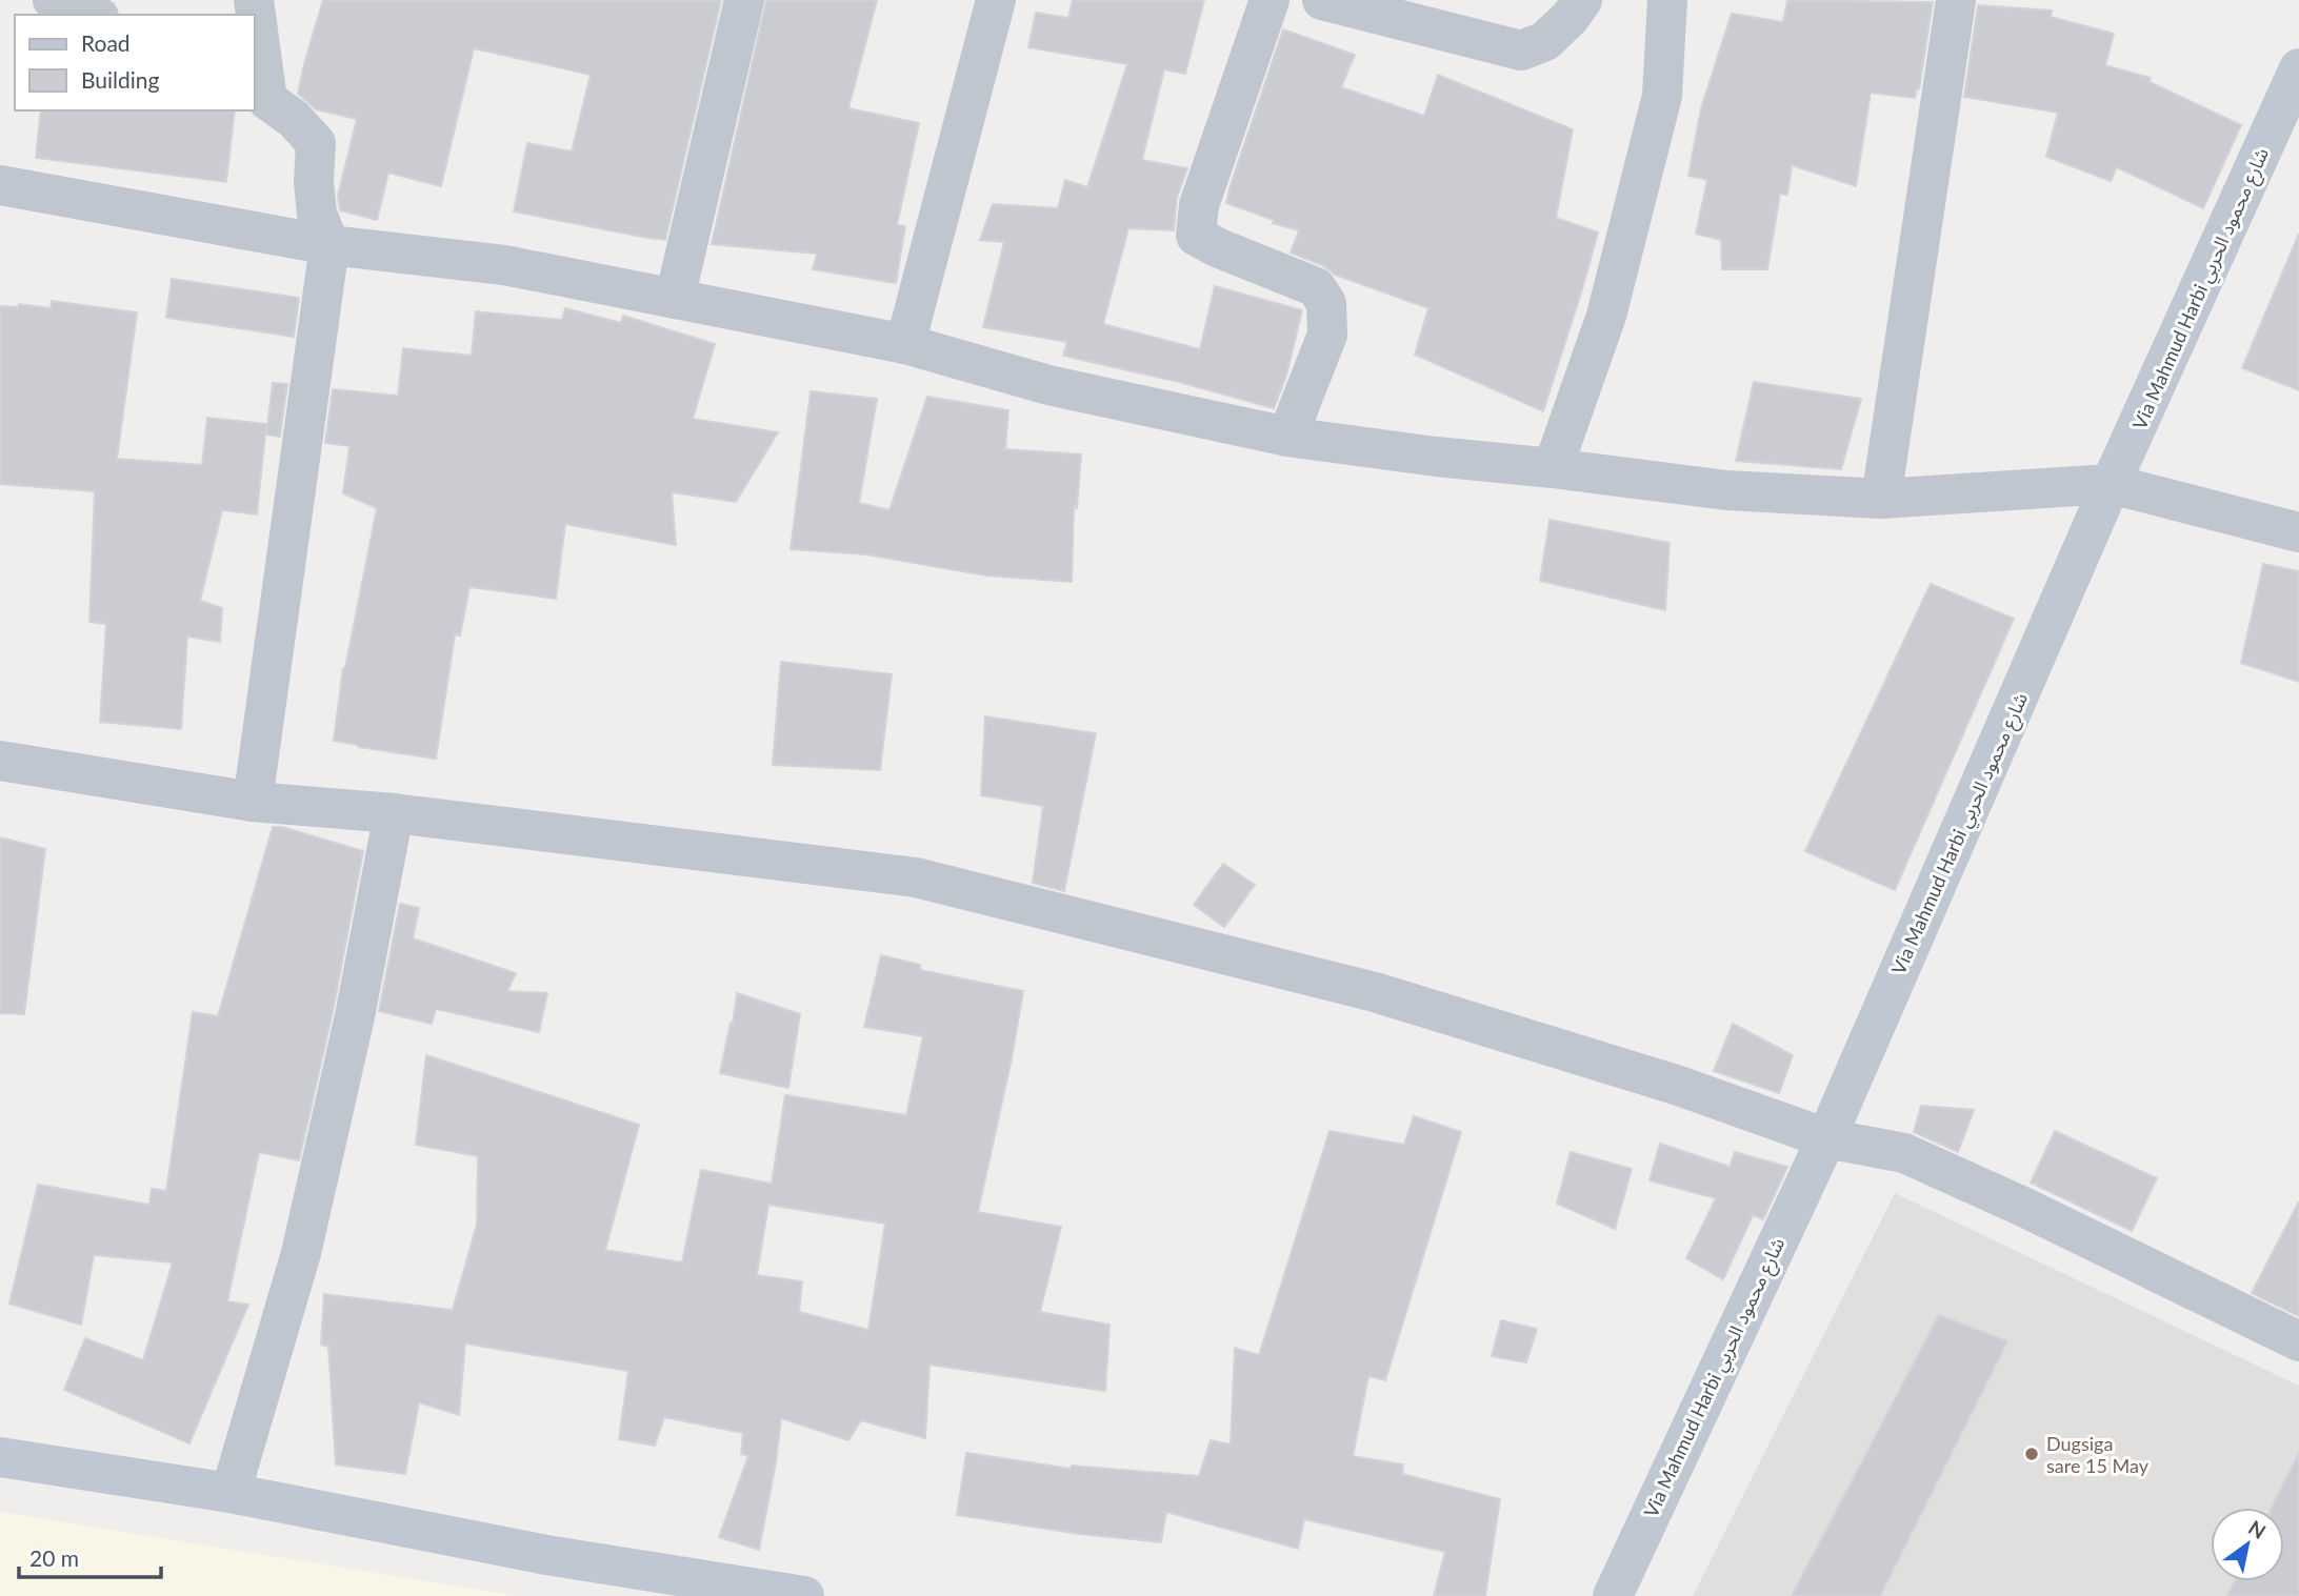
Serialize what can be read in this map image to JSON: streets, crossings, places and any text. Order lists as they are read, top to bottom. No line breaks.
{"streets":{"street":["Via Mahmud Harbi شارع محمود الحربي"]},"places":["Dugsiga sare 15 May"],"legend":["Road","Building"],"scale_bar":"20 m","north":"top right"}
